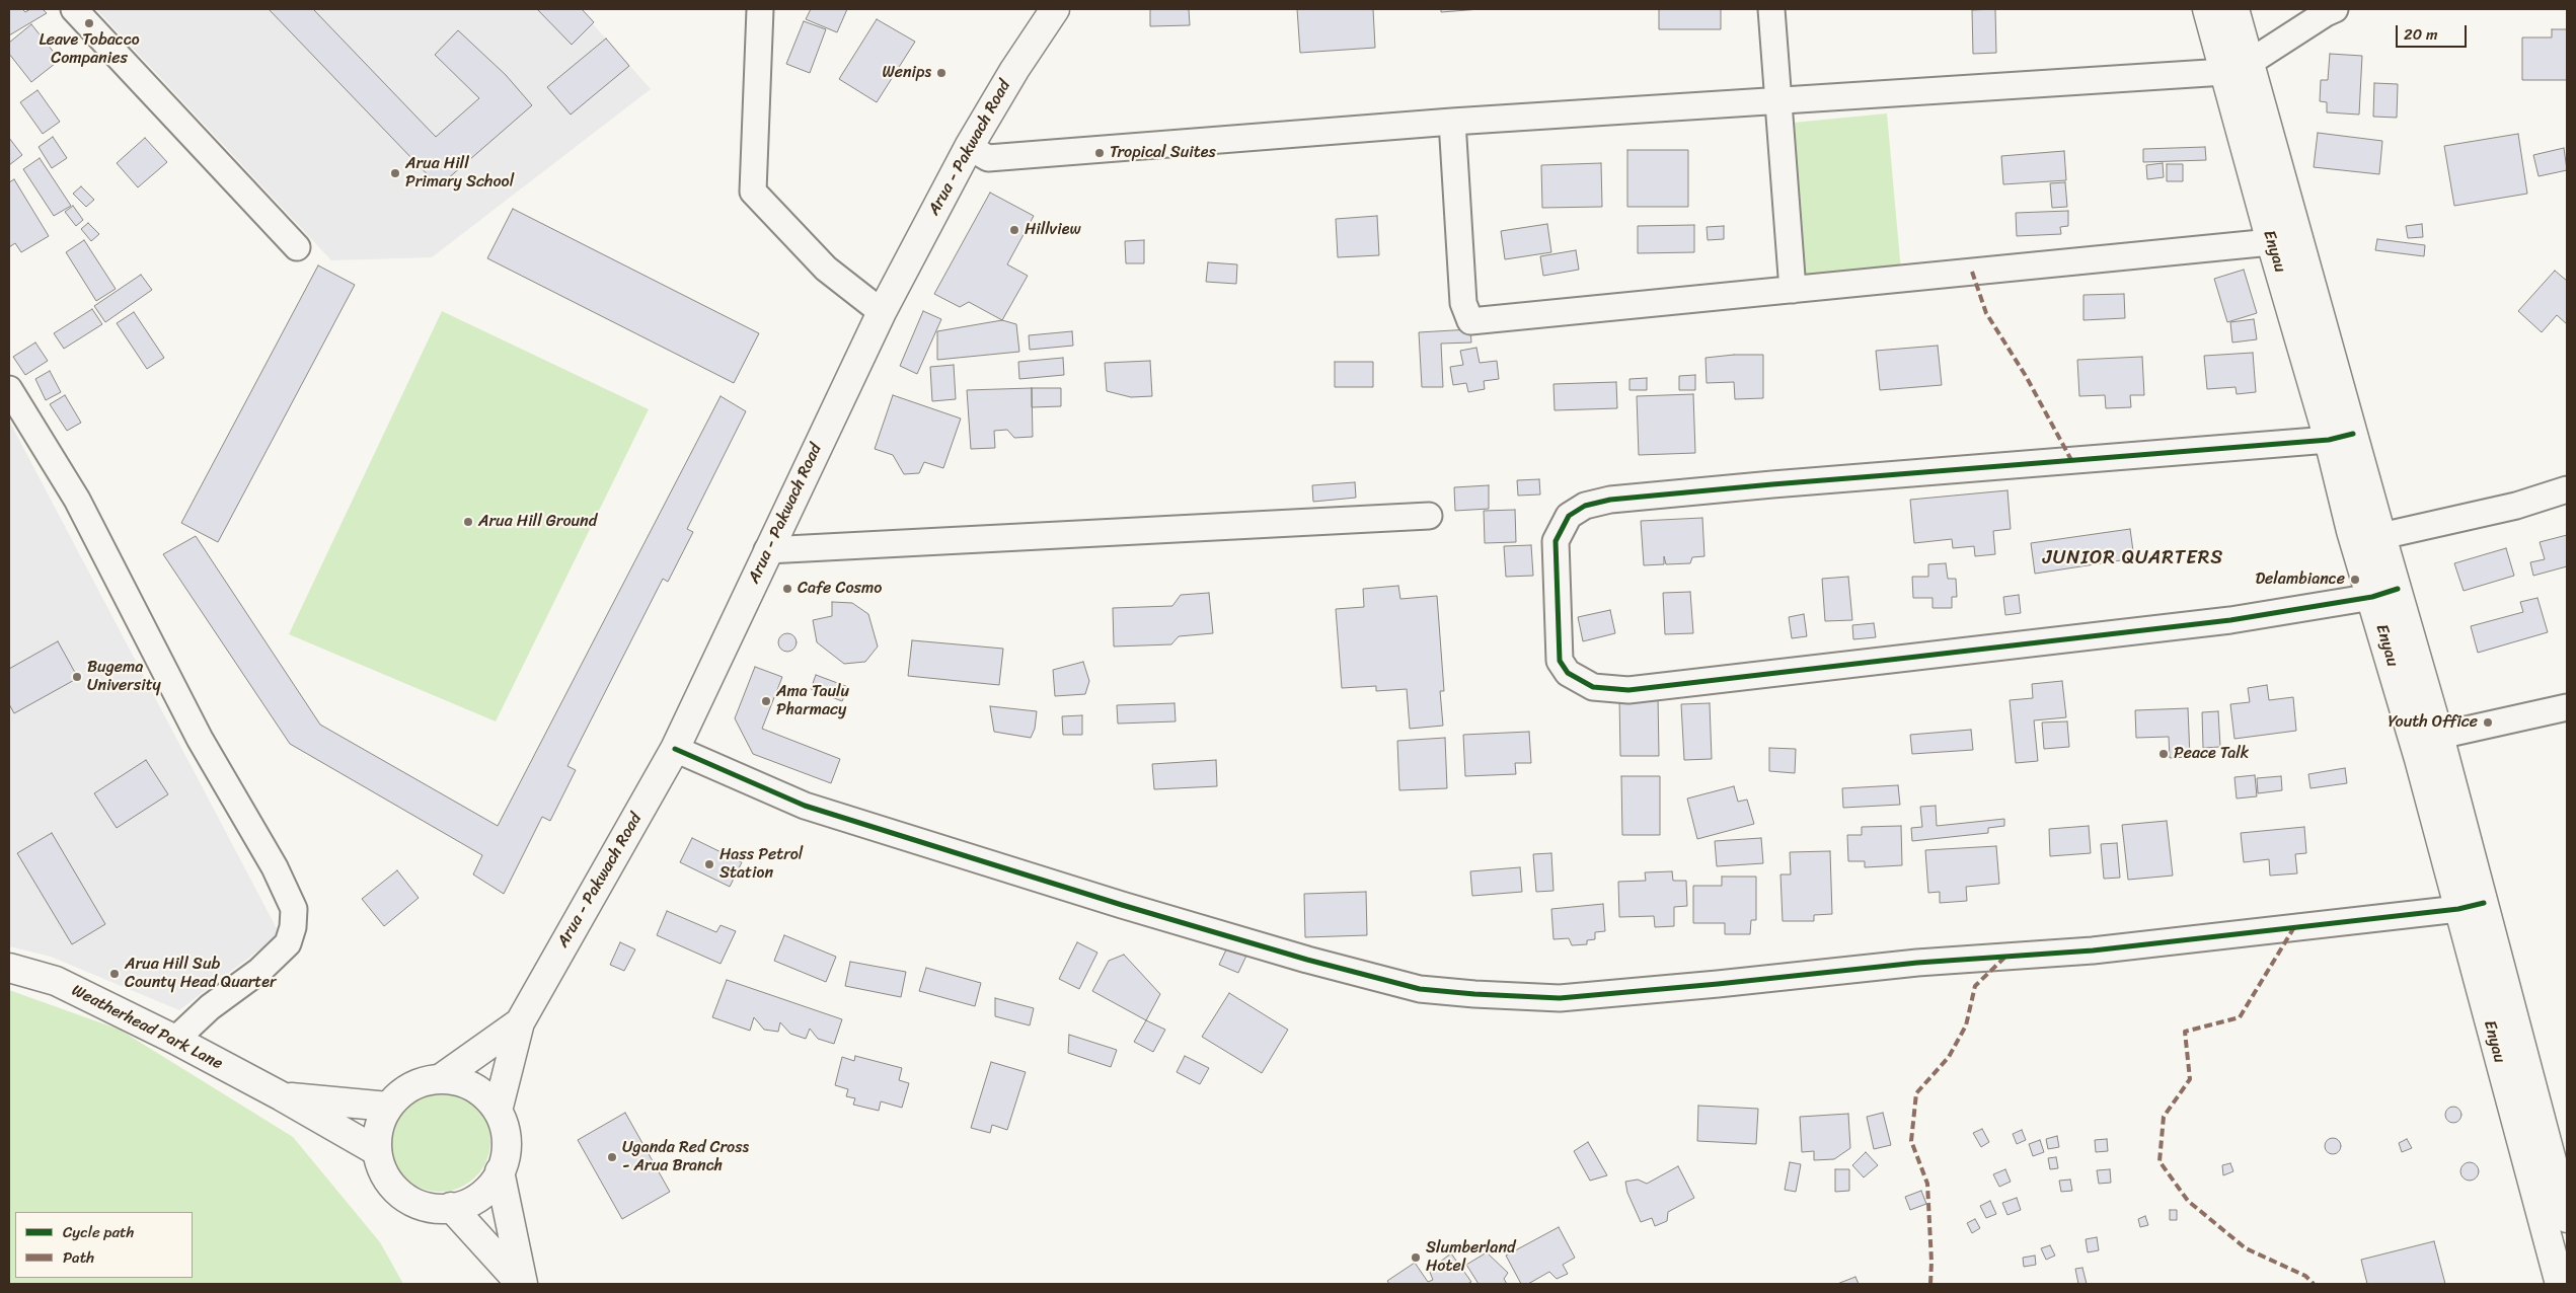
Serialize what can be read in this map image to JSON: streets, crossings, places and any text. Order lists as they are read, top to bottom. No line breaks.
{"streets":{"street":["Arua - Pakwach Road","Enyau","Weatherhead Park Lane"]},"crossings":[["Arua - Pakwach Road","Weatherhead Park Lane"]],"districts":["JUNIOR QUARTERS"],"places":["Leave Tobacco Companies","Wenips","Tropical Suites","Arua Hill Primary School","Hillview","Arua Hill Ground","Delambiance","Cafe Cosmo","Bugema University","Ama Taulu Pharmacy","Youth Office","Peace Talk","Hass Petrol Station","Arua Hill Sub County Head Quarter","Uganda Red Cross - Arua Branch","Slumberland Hotel"],"legend":["Cycle path","Path"],"scale_bar":"20 m"}
